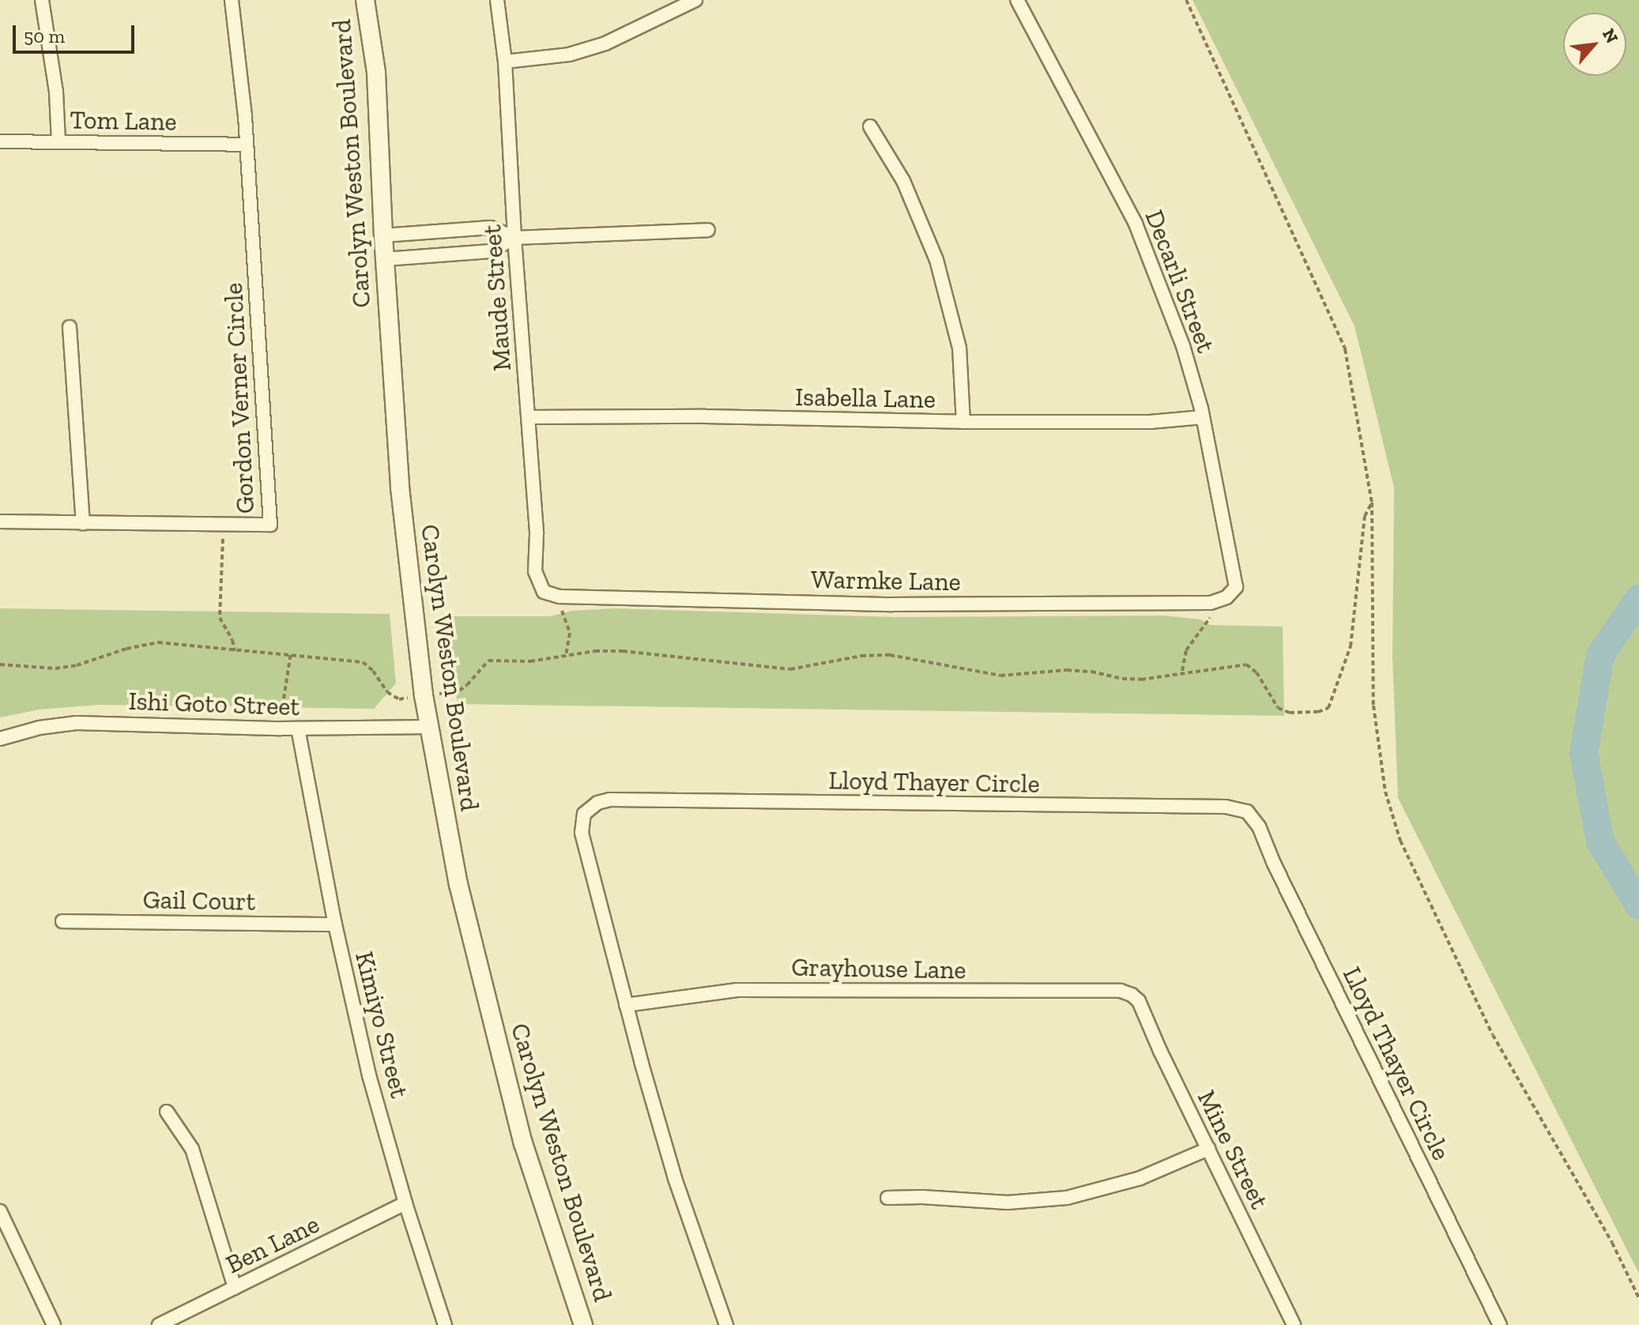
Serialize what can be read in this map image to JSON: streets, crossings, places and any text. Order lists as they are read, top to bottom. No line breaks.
{"streets":{"street":["Tom Lane","Carolyn Weston Boulevard","Decarli Street","Maude Street","Gordon Verner Circle","Isabella Lane","Warmke Lane","Ishi Goto Street","Lloyd Thayer Circle","Gail Court","Grayhouse Lane","Kimiyo Street","Mine Street","Ben Lane"]},"crossings":[["Tom Lane","Gordon Verner Circle"],["Carolyn Weston Boulevard","Ishi Goto Street"],["Decarli Street","Isabella Lane"],["Decarli Street","Warmke Lane"],["Maude Street","Isabella Lane"],["Maude Street","Warmke Lane"],["Ishi Goto Street","Kimiyo Street"],["Lloyd Thayer Circle","Grayhouse Lane"],["Gail Court","Kimiyo Street"],["Grayhouse Lane","Mine Street"],["Kimiyo Street","Ben Lane"]],"scale_bar":"50 m","north":"top right"}
